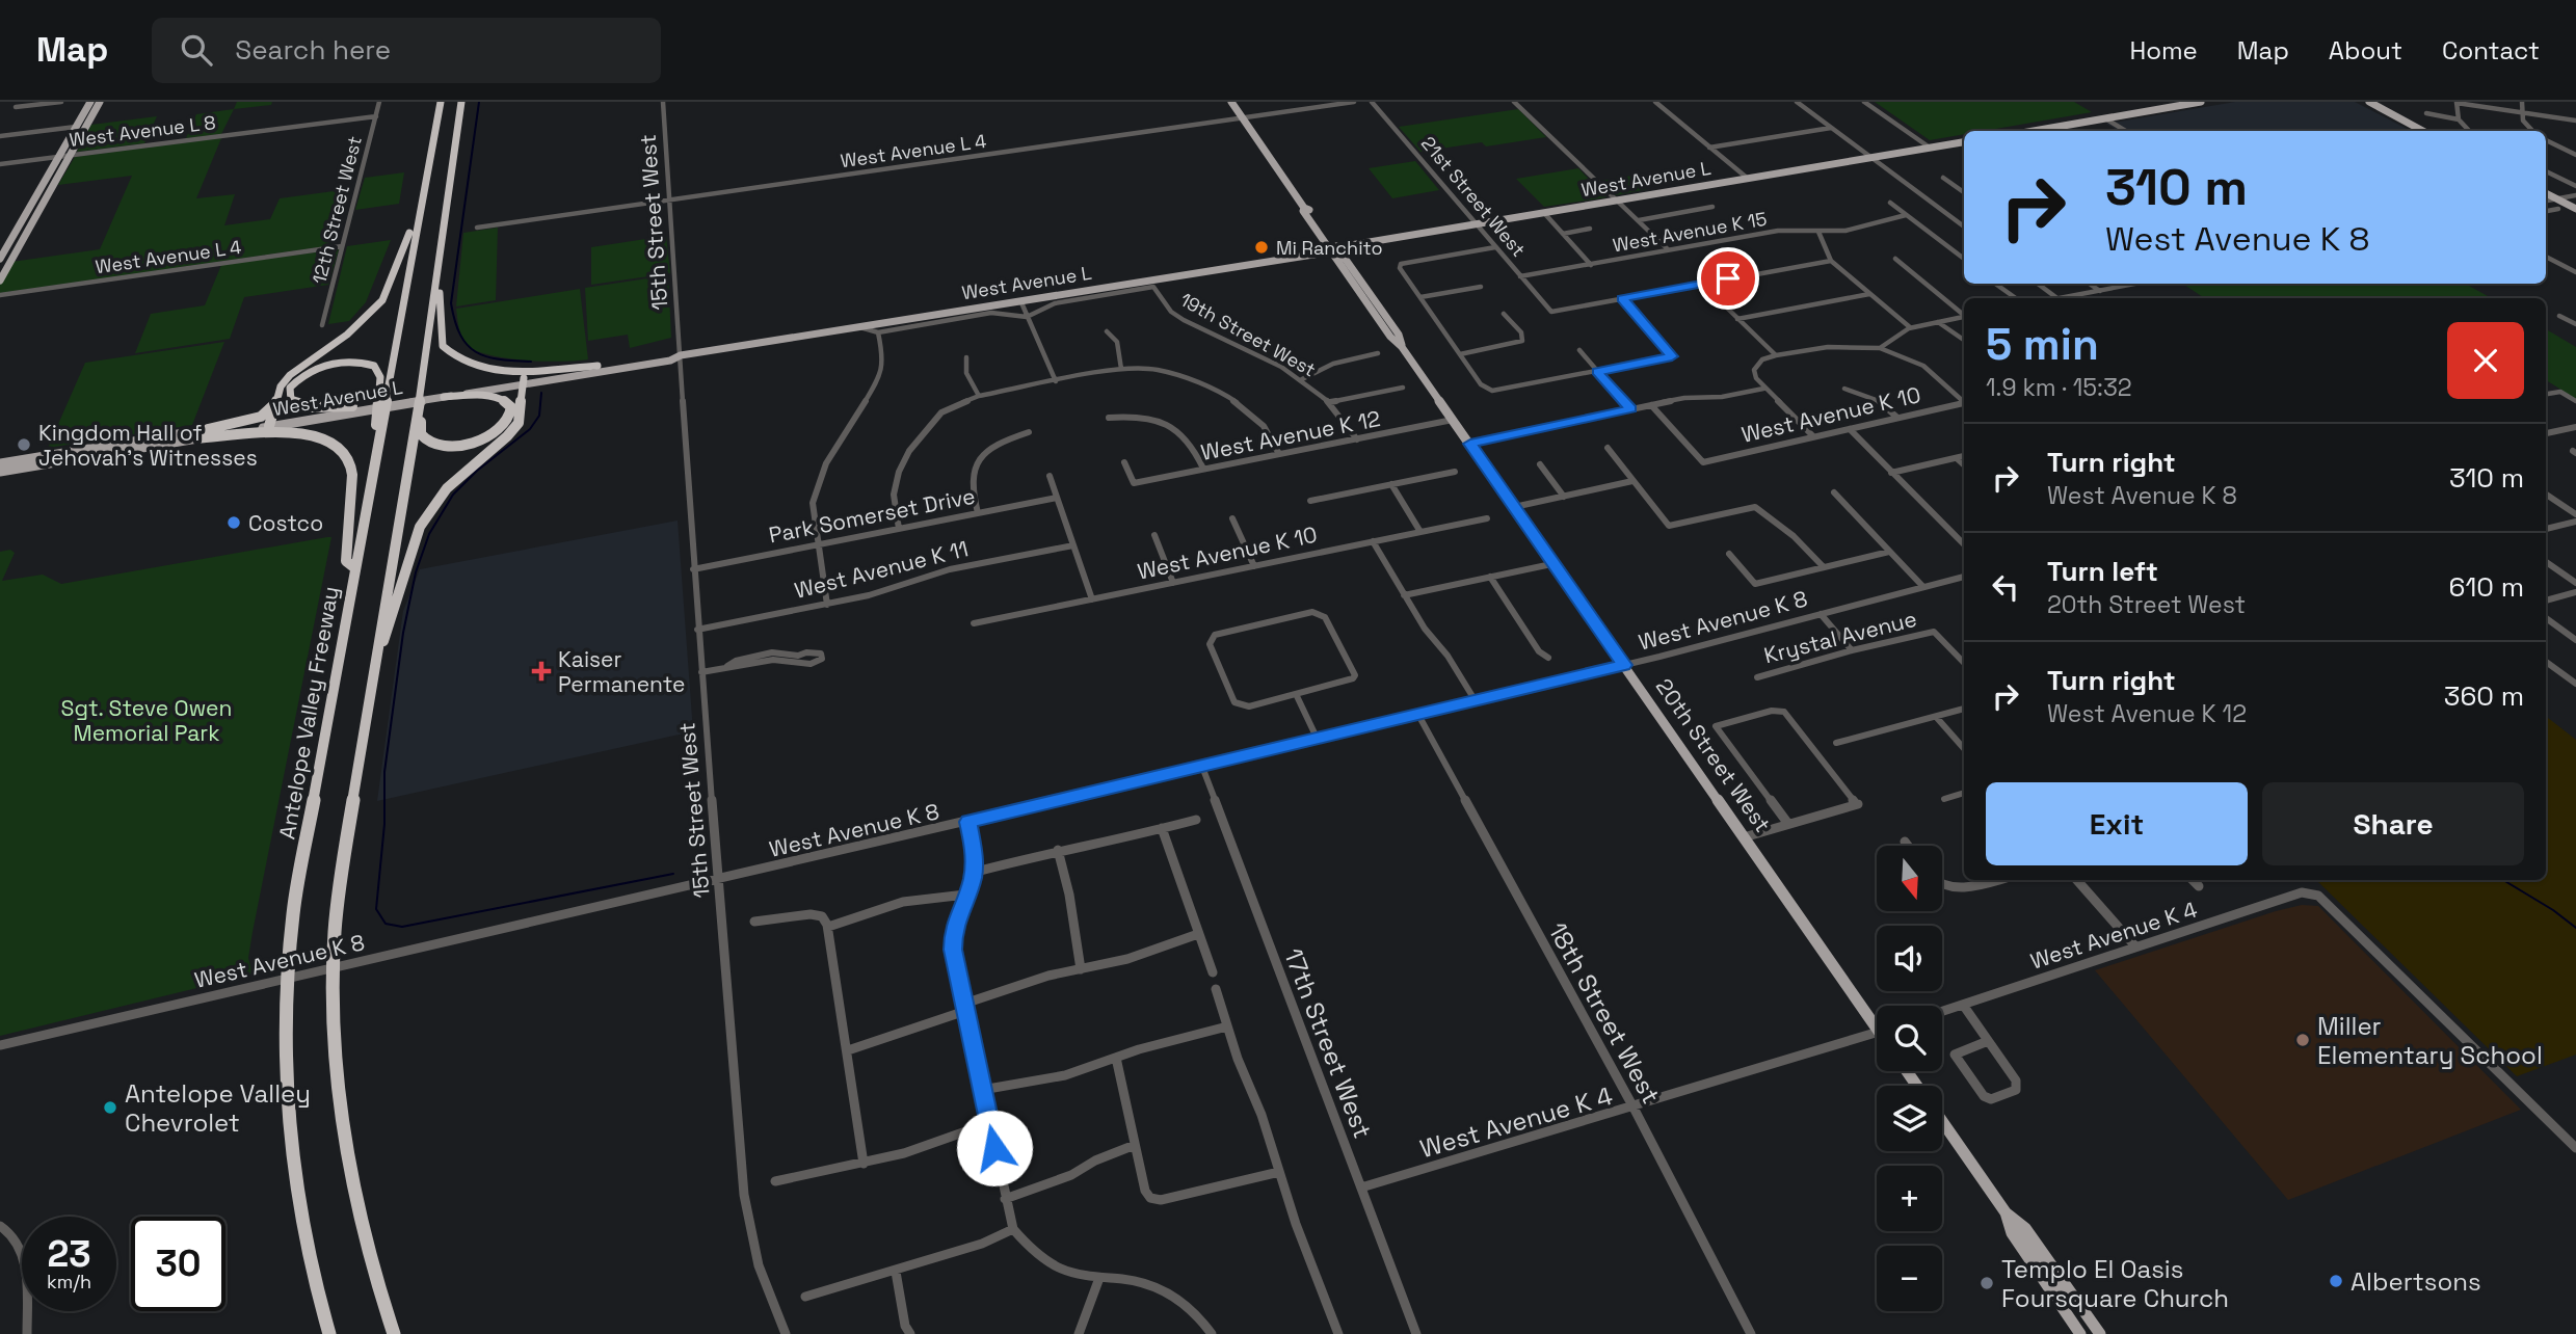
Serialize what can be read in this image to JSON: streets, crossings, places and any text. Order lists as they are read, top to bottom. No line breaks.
{"streets":{"highway":["Antelope Valley Freeway"],"main road":["West Avenue L","20th Street West"],"street":["West Avenue L 8","West Avenue L 4","21st Street West","12th Street West","15th Street West","West Avenue K 15","19th Street West","West Avenue K 10","West Avenue K 12","Park Somerset Drive","West Avenue K 11","West Avenue K 8","Krystal Avenue","West Avenue K 4","18th Street West","17th Street West"]},"crossings":[["West Avenue L 8","12th Street West"],["West Avenue L 4","12th Street West"],["West Avenue L 4","15th Street West"],["West Avenue L 4","20th Street West"],["West Avenue L","21st Street West"],["West Avenue L","15th Street West"],["West Avenue L","19th Street West"],["West Avenue L","20th Street West"],["21st Street West","West Avenue K 15"],["15th Street West","Park Somerset Drive"],["15th Street West","West Avenue K 11"],["15th Street West","West Avenue K 8"],["19th Street West","West Avenue K 12"],["West Avenue K 12","20th Street West"],["West Avenue K 8","20th Street West"],["West Avenue K 8","18th Street West"],["West Avenue K 8","17th Street West"],["West Avenue K 4","18th Street West"],["West Avenue K 4","17th Street West"]],"parks":["Sgt. Steve Owen Memorial Park"],"places":{"other":["Mi Ranchito","Kingdom Hall of Jehovah's Witnesses","Costco","Miller Elementary School","Antelope Valley Chevrolet","Albertsons","Templo El Oasis Foursquare Church"],"health":["Kaiser Permanente"]},"north":"bottom","page":{"header":"Map","search":"Search here","nav":["Home","Map","About","Contact"],"turn":["310 m","West Avenue K 8"],"heading":["5 min","1.9 km · 15:32"],"list":[{"name":"Turn right","note":"West Avenue K 8","value":"310 m"},{"name":"Turn left","note":"20th Street West","value":"610 m"},{"name":"Turn right","note":"West Avenue K 12","value":"360 m"}],"buttons":["Exit","Share"],"map_buttons":["+","−"],"speed":"23 km/h","limit":"30"}}
